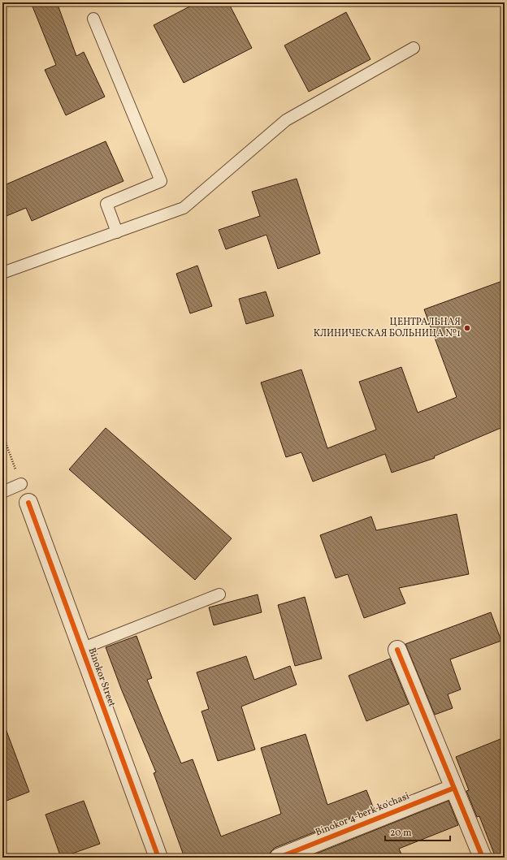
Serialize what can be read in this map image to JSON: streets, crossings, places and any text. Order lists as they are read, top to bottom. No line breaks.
{"streets":{"street":["Binokor Street","Binokor 4-berk ko'chasi"]},"places":["ЦЕНТРАЛЬНАЯ КЛИНИЧЕСКАЯ БОЛЬНИЦА №1"],"scale_bar":"20 m"}
